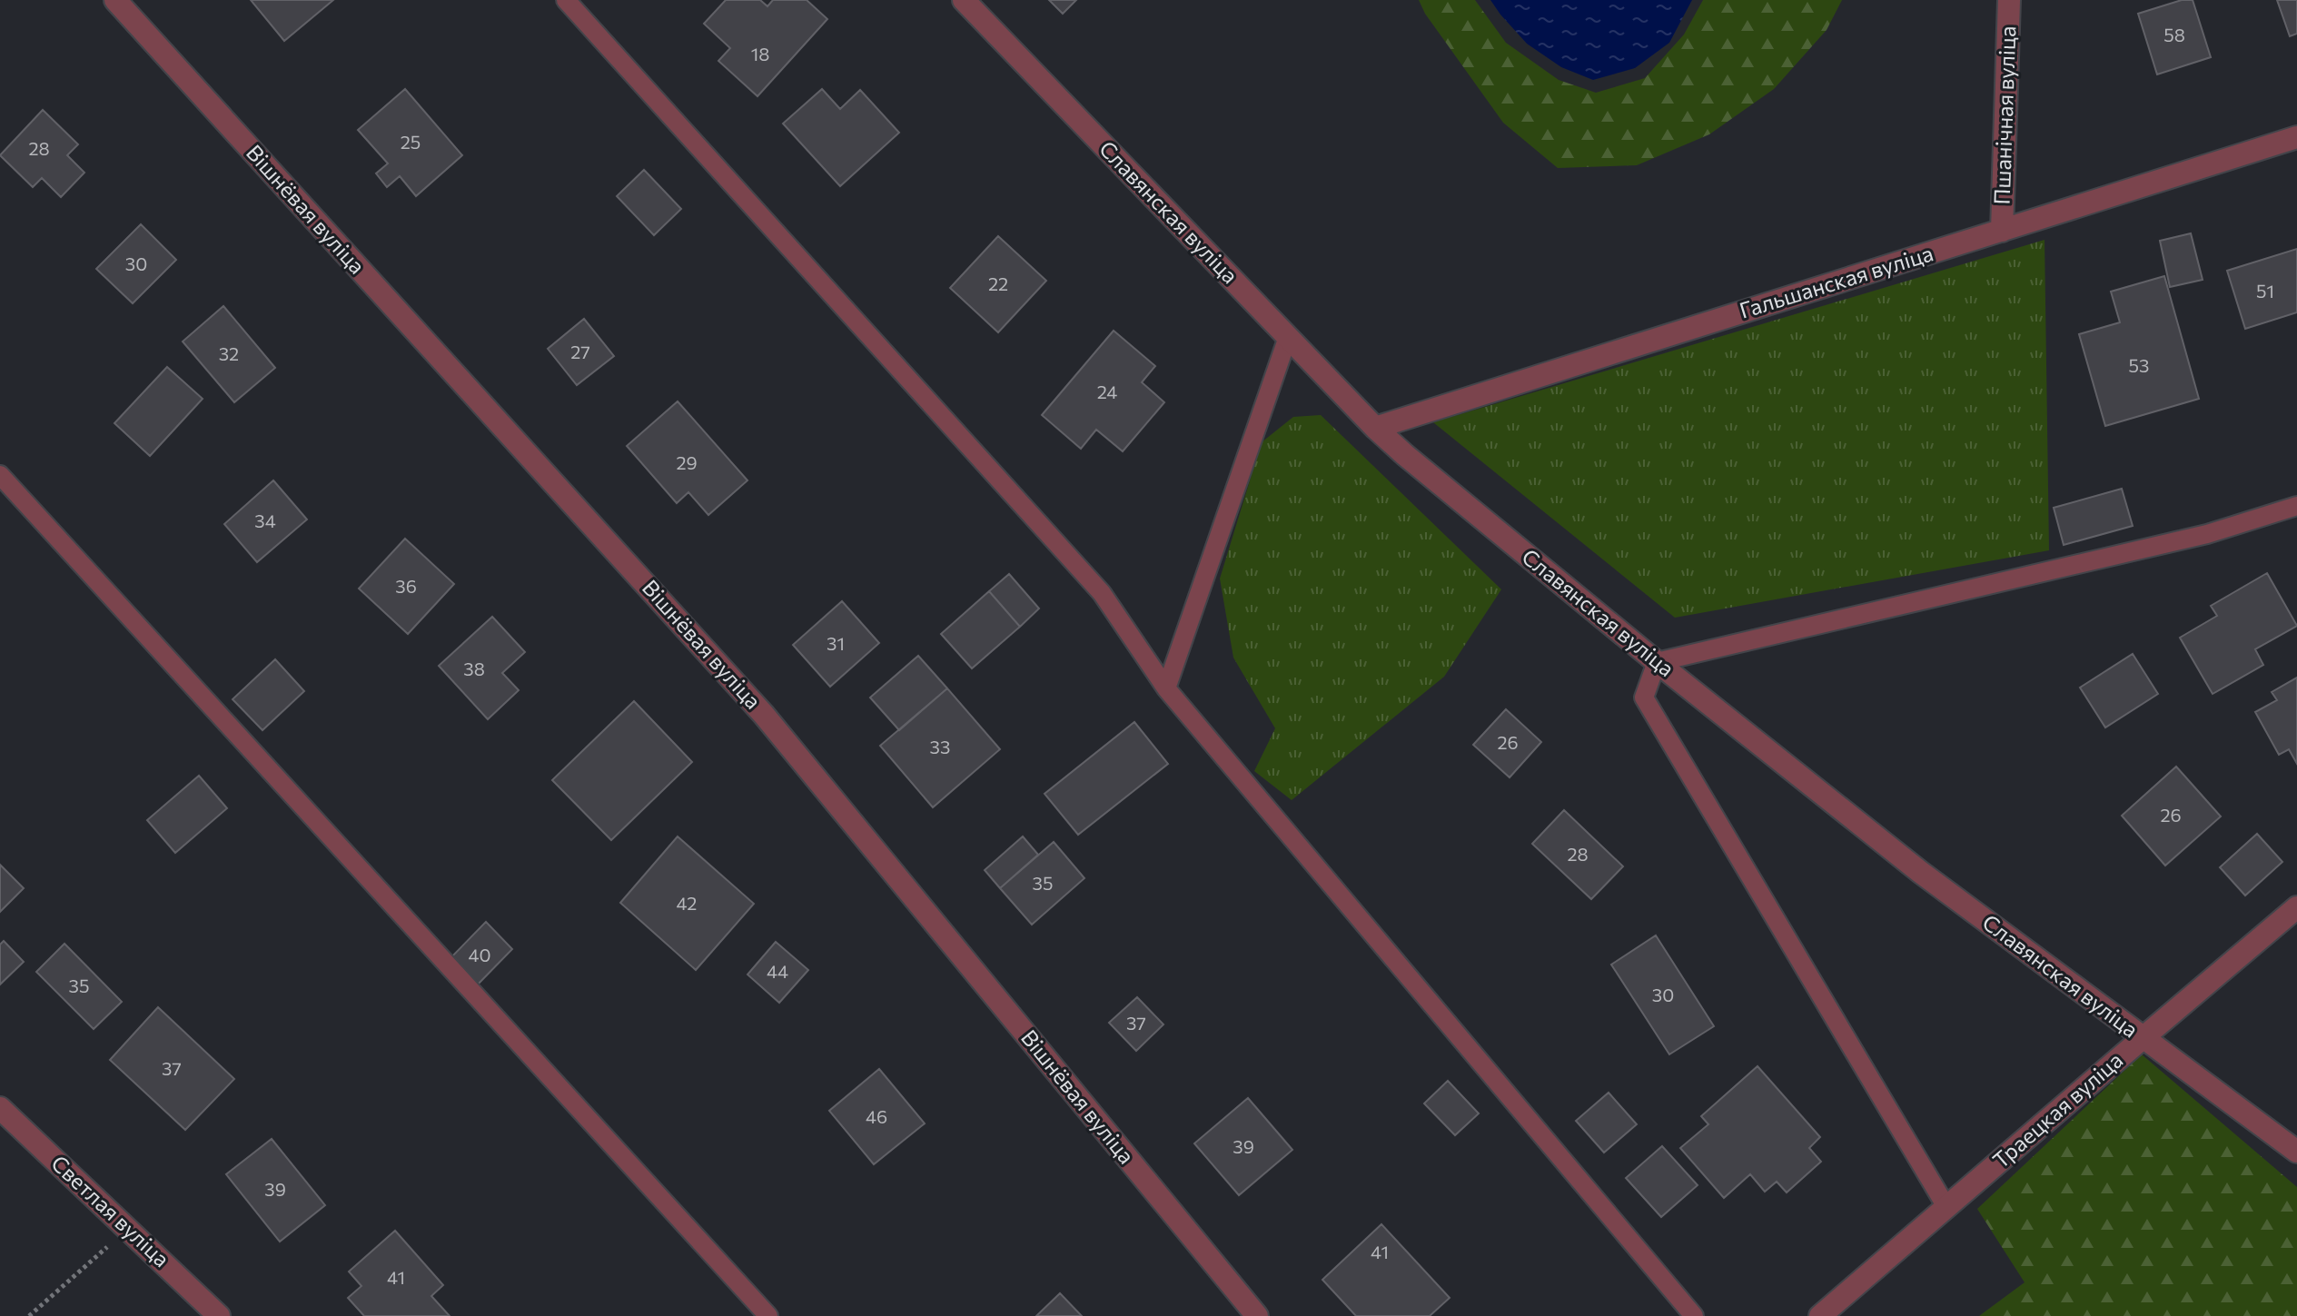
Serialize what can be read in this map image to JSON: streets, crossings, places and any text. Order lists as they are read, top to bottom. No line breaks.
{"streets":{"street":["Пшанічная вуліца","Вішнёвая вуліца","Славянская вуліца","Гальшанская вуліца","Траецкая вуліца","Светлая вуліца"]},"crossings":[["Пшанічная вуліца","Гальшанская вуліца"],["Славянская вуліца","Гальшанская вуліца"],["Славянская вуліца","Траецкая вуліца"]],"house_numbers":["58","18","25","28","30","22","51","27","32","53","24","29","34","36","31","38","26","33","26","28","35","42","40","44","35","30","37","37","46","39","39","41","41"]}
